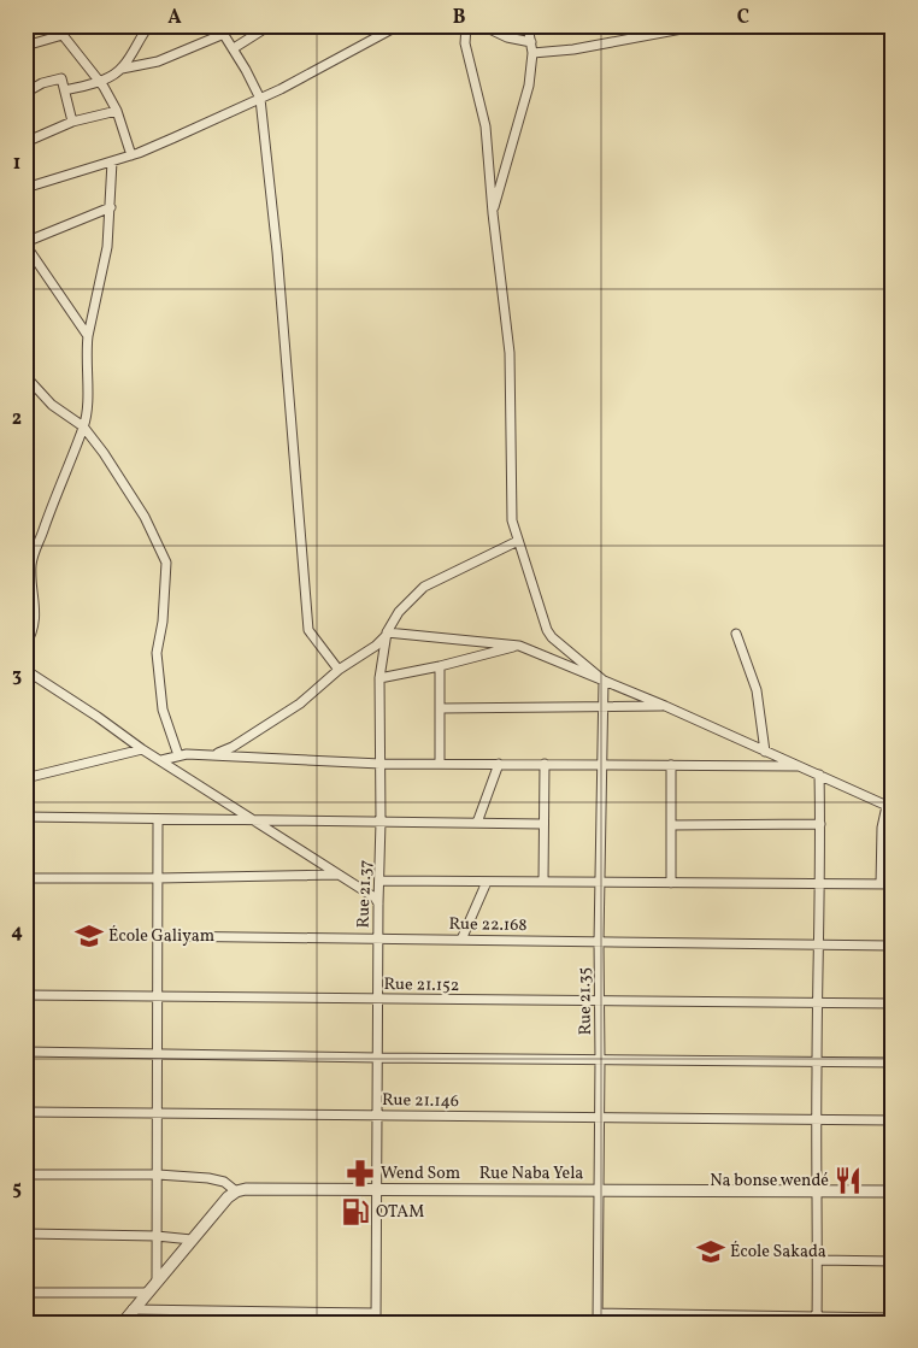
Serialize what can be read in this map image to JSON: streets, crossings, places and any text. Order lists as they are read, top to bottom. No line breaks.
{"streets":{"street":["Rue 21.37","Rue 22.168","Rue 21.152","Rue 21.35","Rue 21.146","Rue Naba Yela"]},"crossings":[["Rue 21.37","Rue 22.168"],["Rue 21.37","Rue 21.152"],["Rue 21.37","Rue 21.146"],["Rue 21.37","Rue Naba Yela"],["Rue 22.168","Rue 21.35"],["Rue 21.152","Rue 21.35"],["Rue 21.35","Rue 21.146"],["Rue 21.35","Rue Naba Yela"]],"places":{"school or university":["École Galiyam","École Sakada"],"pharmacy":["Wend Som"],"restaurant":["Na bonse wendé"],"fuel station":["OTAM"]},"grid":{"columns":["A","B","C"],"rows":["1","2","3","4","5"]}}
